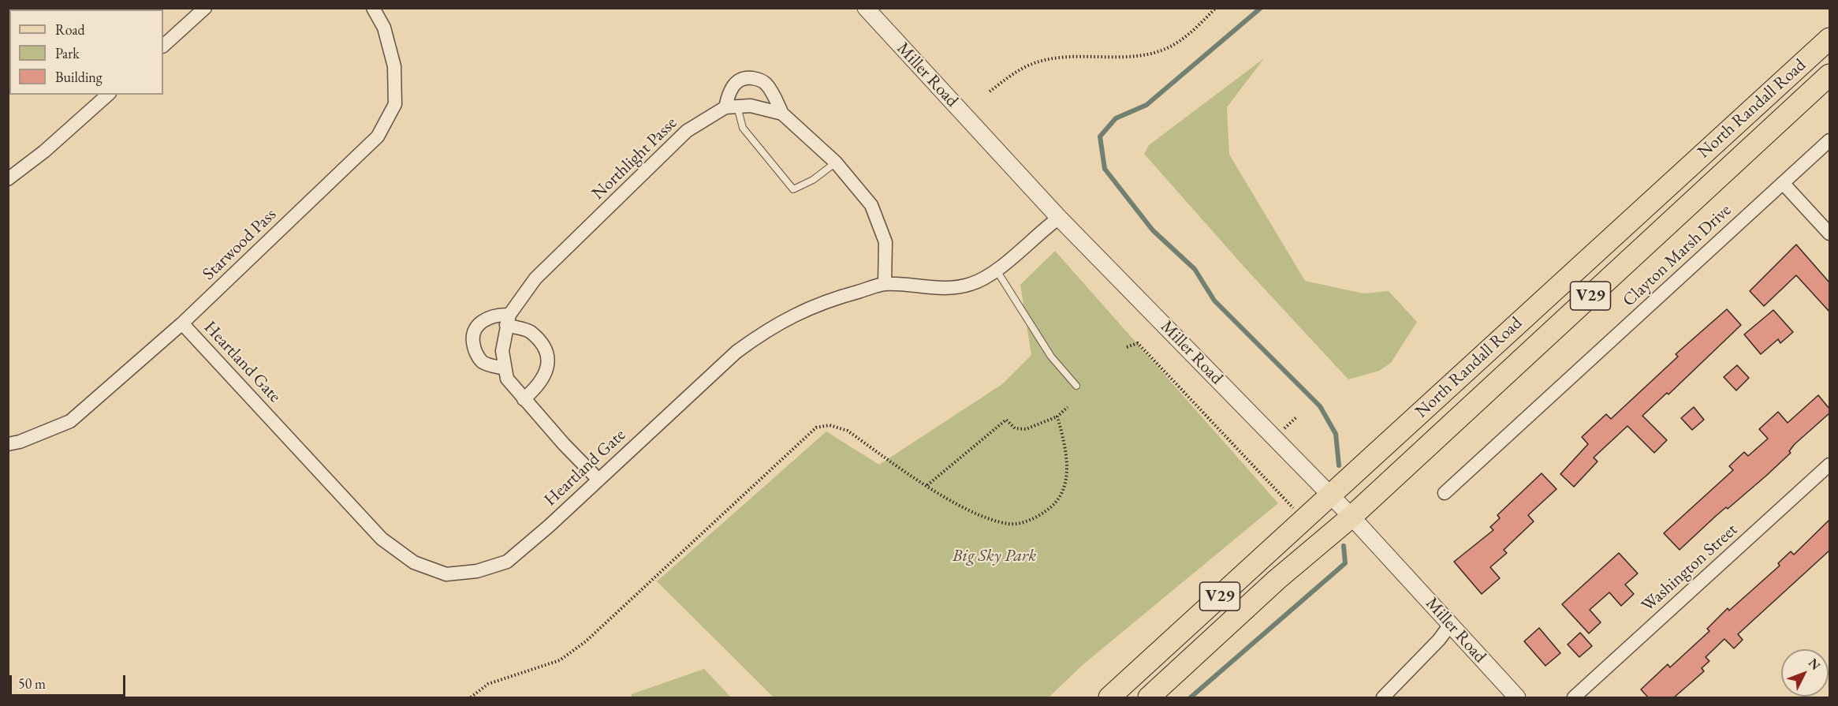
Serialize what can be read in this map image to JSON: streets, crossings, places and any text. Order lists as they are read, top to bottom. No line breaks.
{"streets":{"main road":["North Randall Road","V29"],"street":["Miller Road","Northlight Passe","Starwood Pass","Clayton Marsh Drive","Heartland Gate","Washington Street"]},"crossings":[["Miller Road","North Randall Road"],["Miller Road","Heartland Gate"],["Northlight Passe","Heartland Gate"],["Starwood Pass","Heartland Gate"]],"parks":["Big Sky Park"],"legend":["Road","Park","Building"],"scale_bar":"50 m","north":"top right"}
